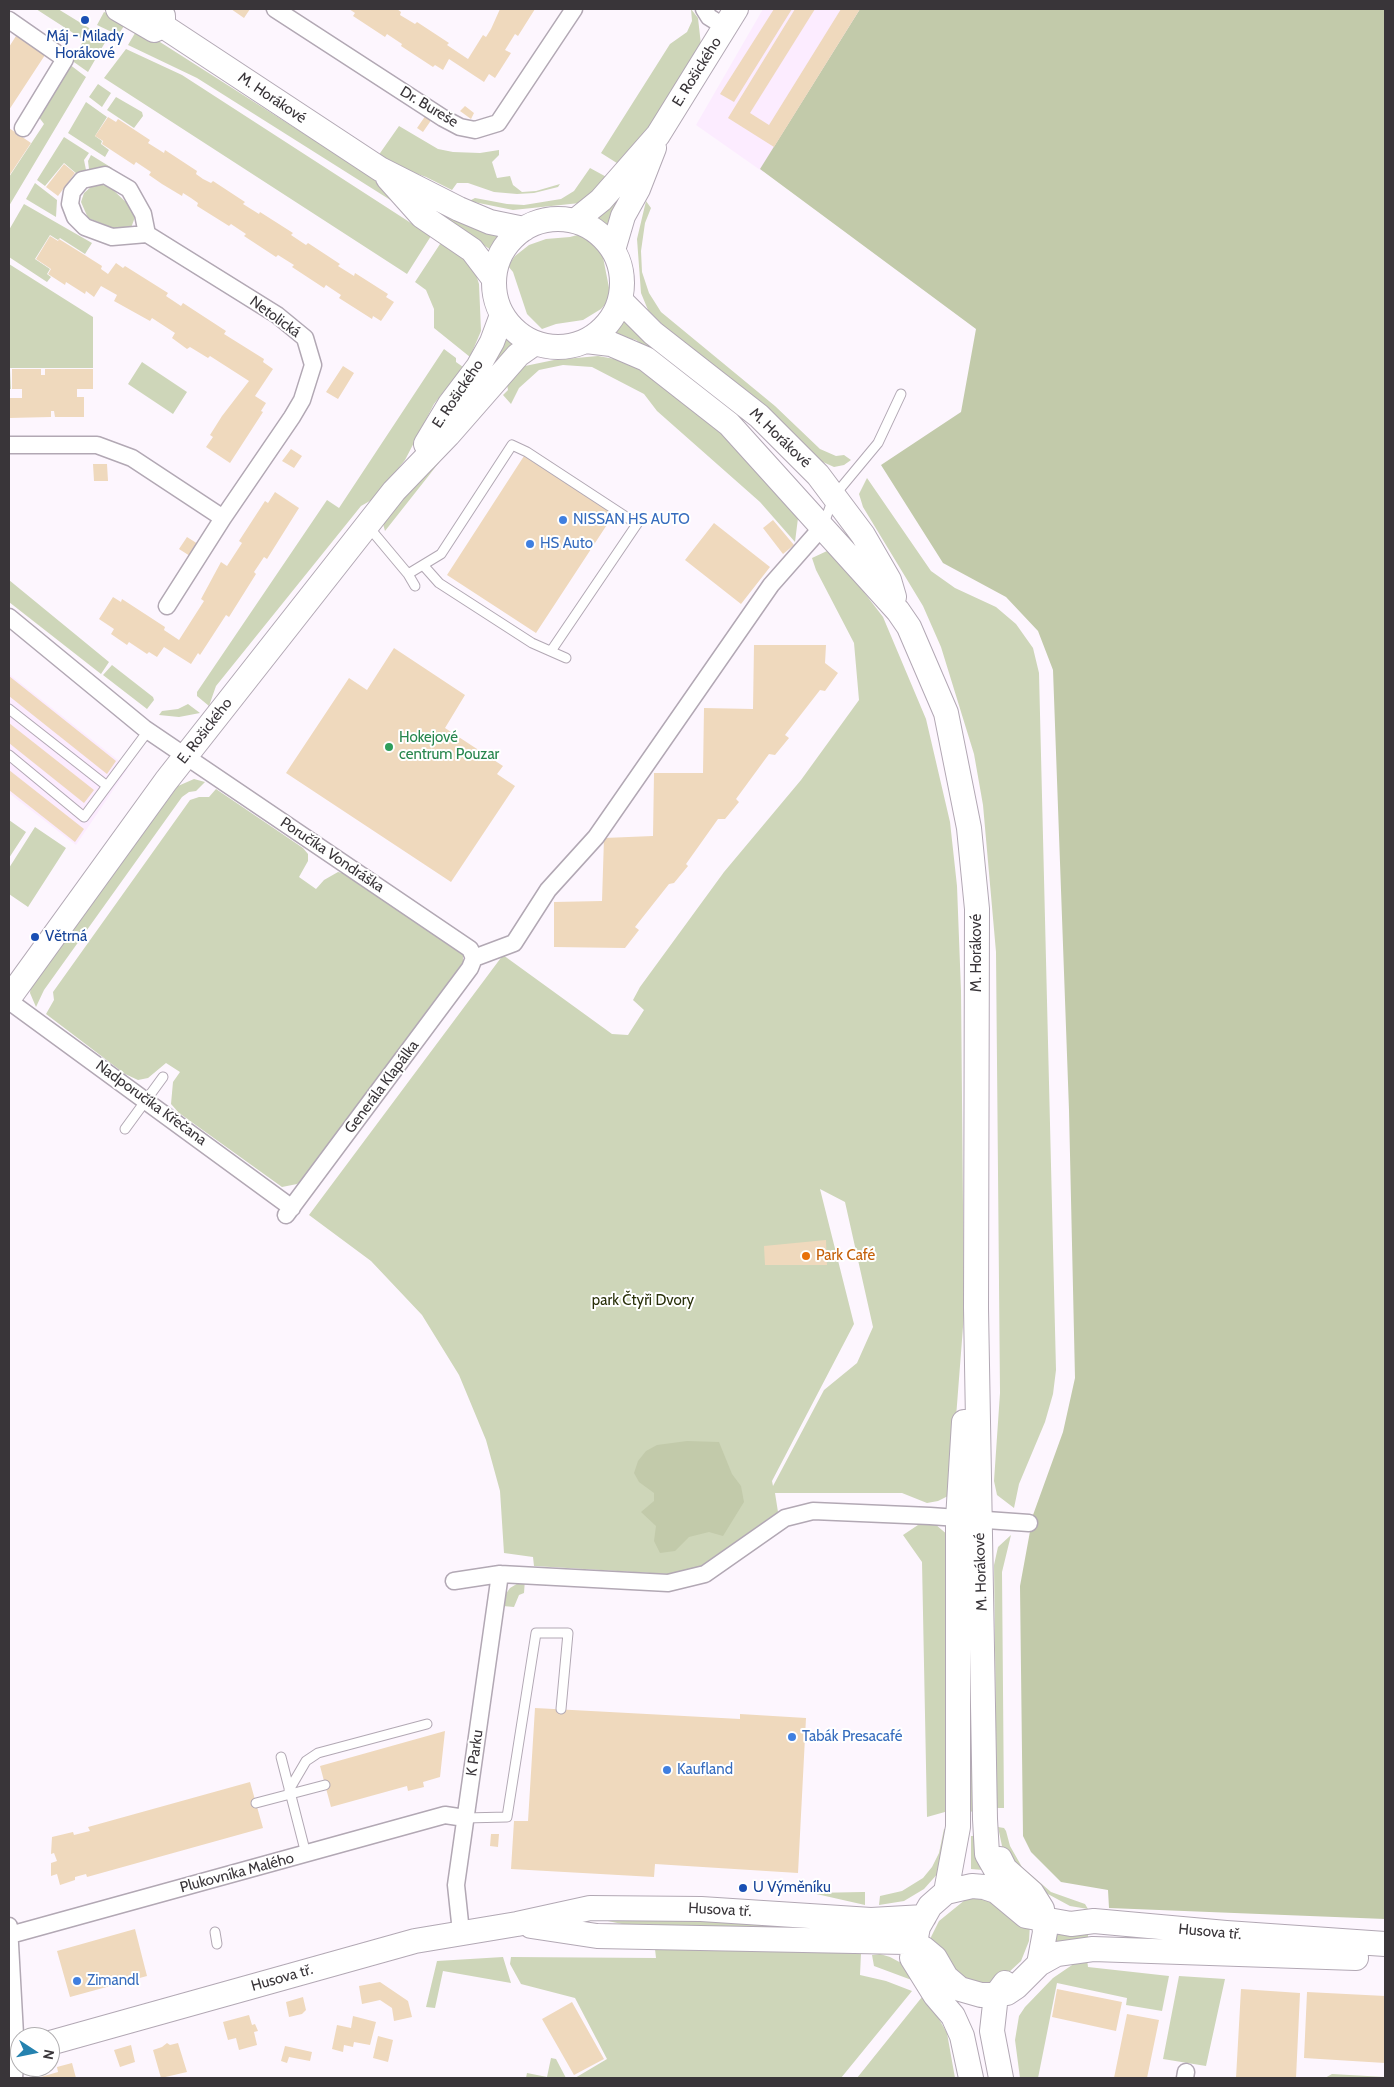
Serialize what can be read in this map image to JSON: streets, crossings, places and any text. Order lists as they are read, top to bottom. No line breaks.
{"streets":{"street":["E. Rošického","M. Horákové","Dr. Bureše","Netolická","Poručíka Vondráška","Generála Klapálka","Nadporučíka Křečana","K Parku","Plukovníka Malého","Husova tř."]},"crossings":[["E. Rošického","M. Horákové"],["E. Rošického","Poručíka Vondráška"],["E. Rošického","Nadporučíka Křečana"],["Poručíka Vondráška","Generála Klapálka"],["Generála Klapálka","Nadporučíka Křečana"],["K Parku","Plukovníka Malého"],["K Parku","Husova tř."]],"parks":["park Čtyři Dvory"],"places":["Máj - Milady Horákové","NISSAN HS AUTO","HS Auto","Hokejové centrum Pouzar","Větrná","Park Café","Tabák Presacafé","Kaufland","U Výměníku","Zimandl"],"north":"right"}
